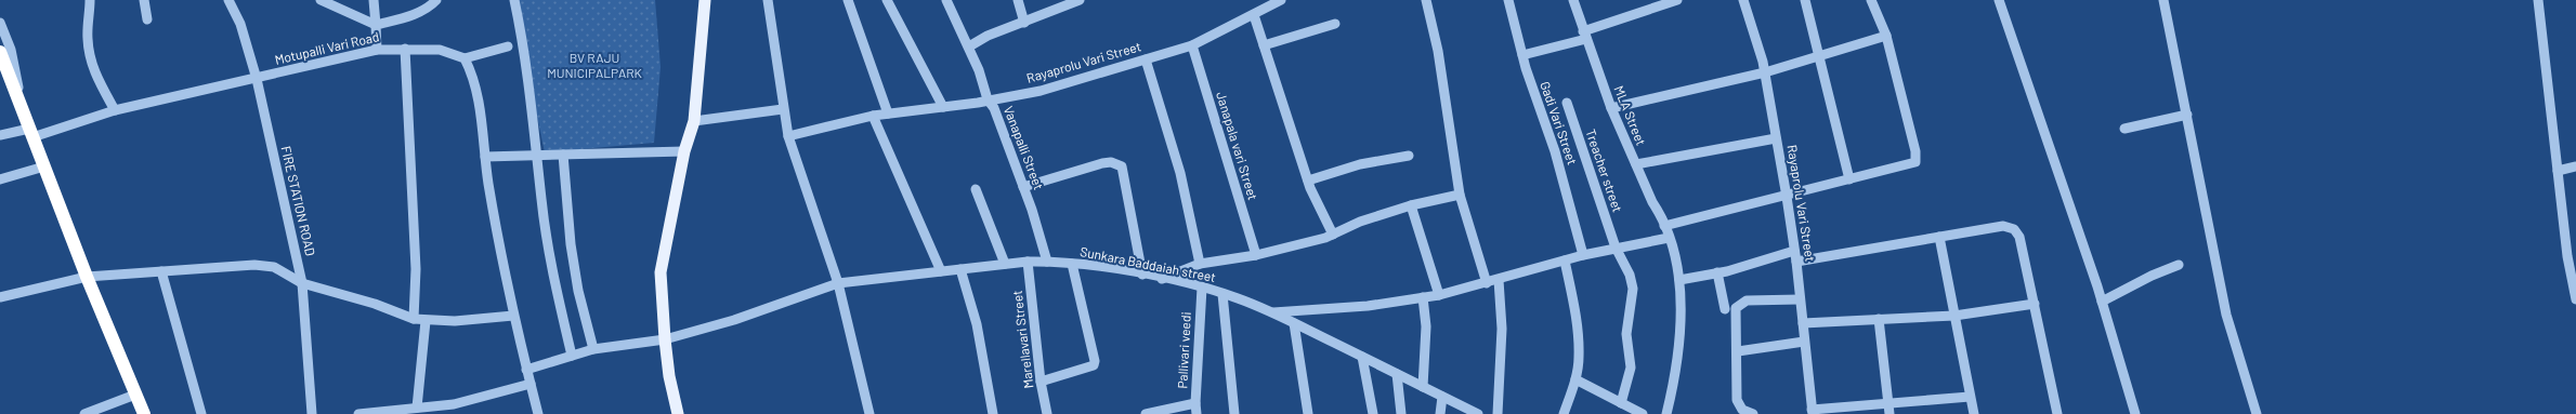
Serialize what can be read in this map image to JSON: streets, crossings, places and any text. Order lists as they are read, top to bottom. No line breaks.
{"streets":{"street":["Motupalli Vari Road","Rayaprolu Vari Street","MLA Street","Gadi Vari Street","Janapala vari Street","Vanapalli Street","Treacher street","FIRE STATION ROAD","Sunkara Baddaiah street","Marellavari Street","Pallivari veedi"]},"crossings":[["Motupalli Vari Road","FIRE STATION ROAD"],["Rayaprolu Vari Street","Janapala vari Street"],["Rayaprolu Vari Street","Vanapalli Street"],["Vanapalli Street","Sunkara Baddaiah street"],["Sunkara Baddaiah street","Marellavari Street"],["Sunkara Baddaiah street","Pallivari veedi"]],"parks":["BV RAJU MUNICIPALPARK"]}
